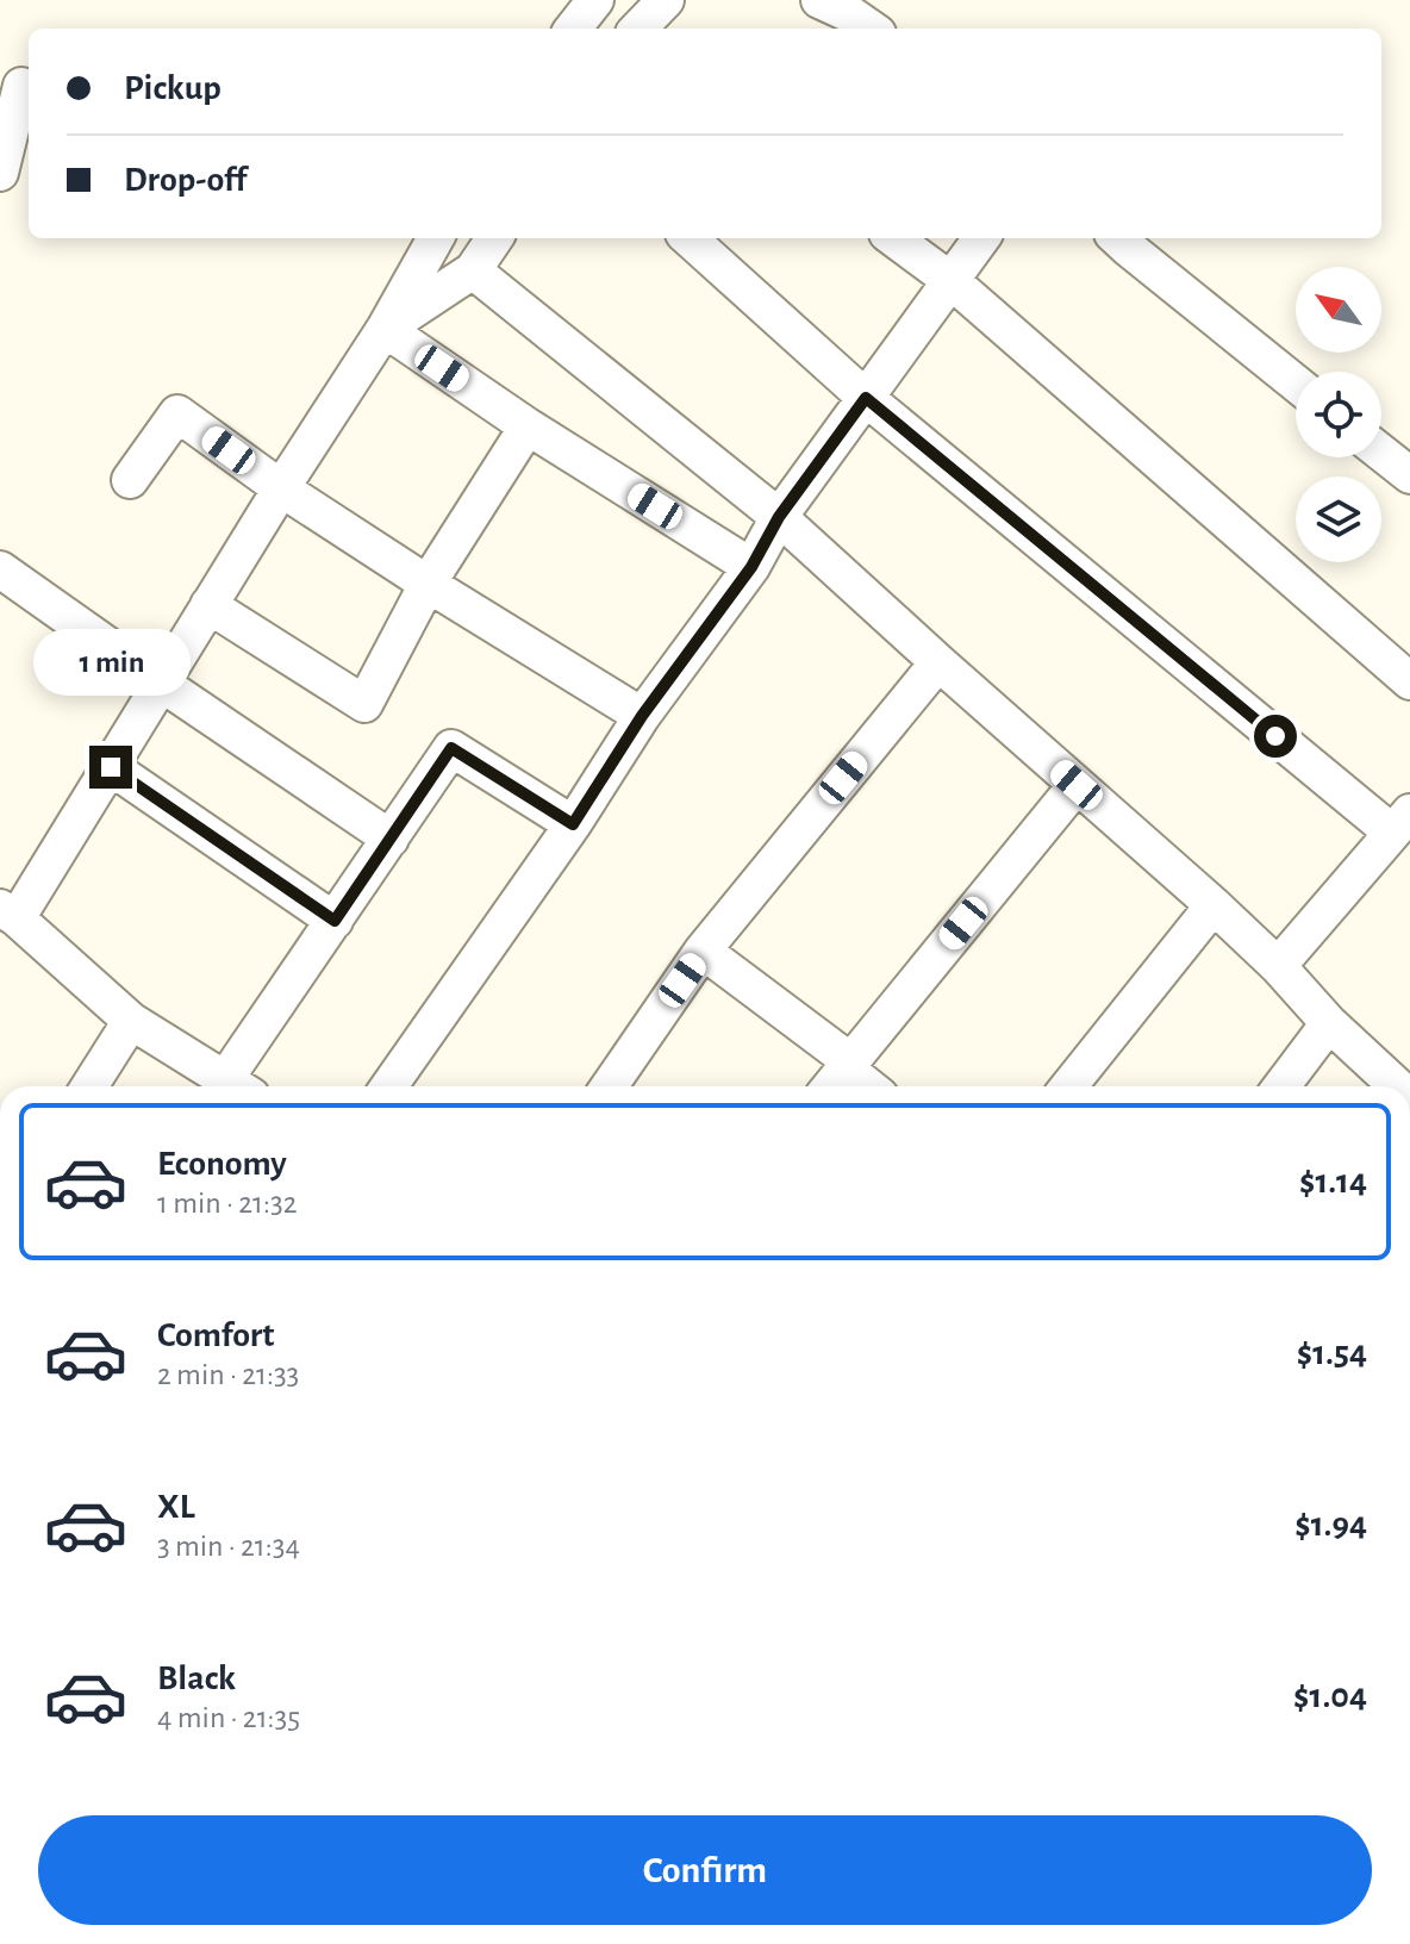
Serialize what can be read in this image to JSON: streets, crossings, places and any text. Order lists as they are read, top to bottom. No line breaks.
{"north":"top left","page":{"banner":["Pickup","Drop-off"],"bubble":"1 min","list":[{"name":"Economy","note":"1 min · 21:32","value":"$1.14"},{"name":"Comfort","note":"2 min · 21:33","value":"$1.54"},{"name":"XL","note":"3 min · 21:34","value":"$1.94"},{"name":"Black","note":"4 min · 21:35","value":"$1.04"}],"buttons":"Confirm"}}
